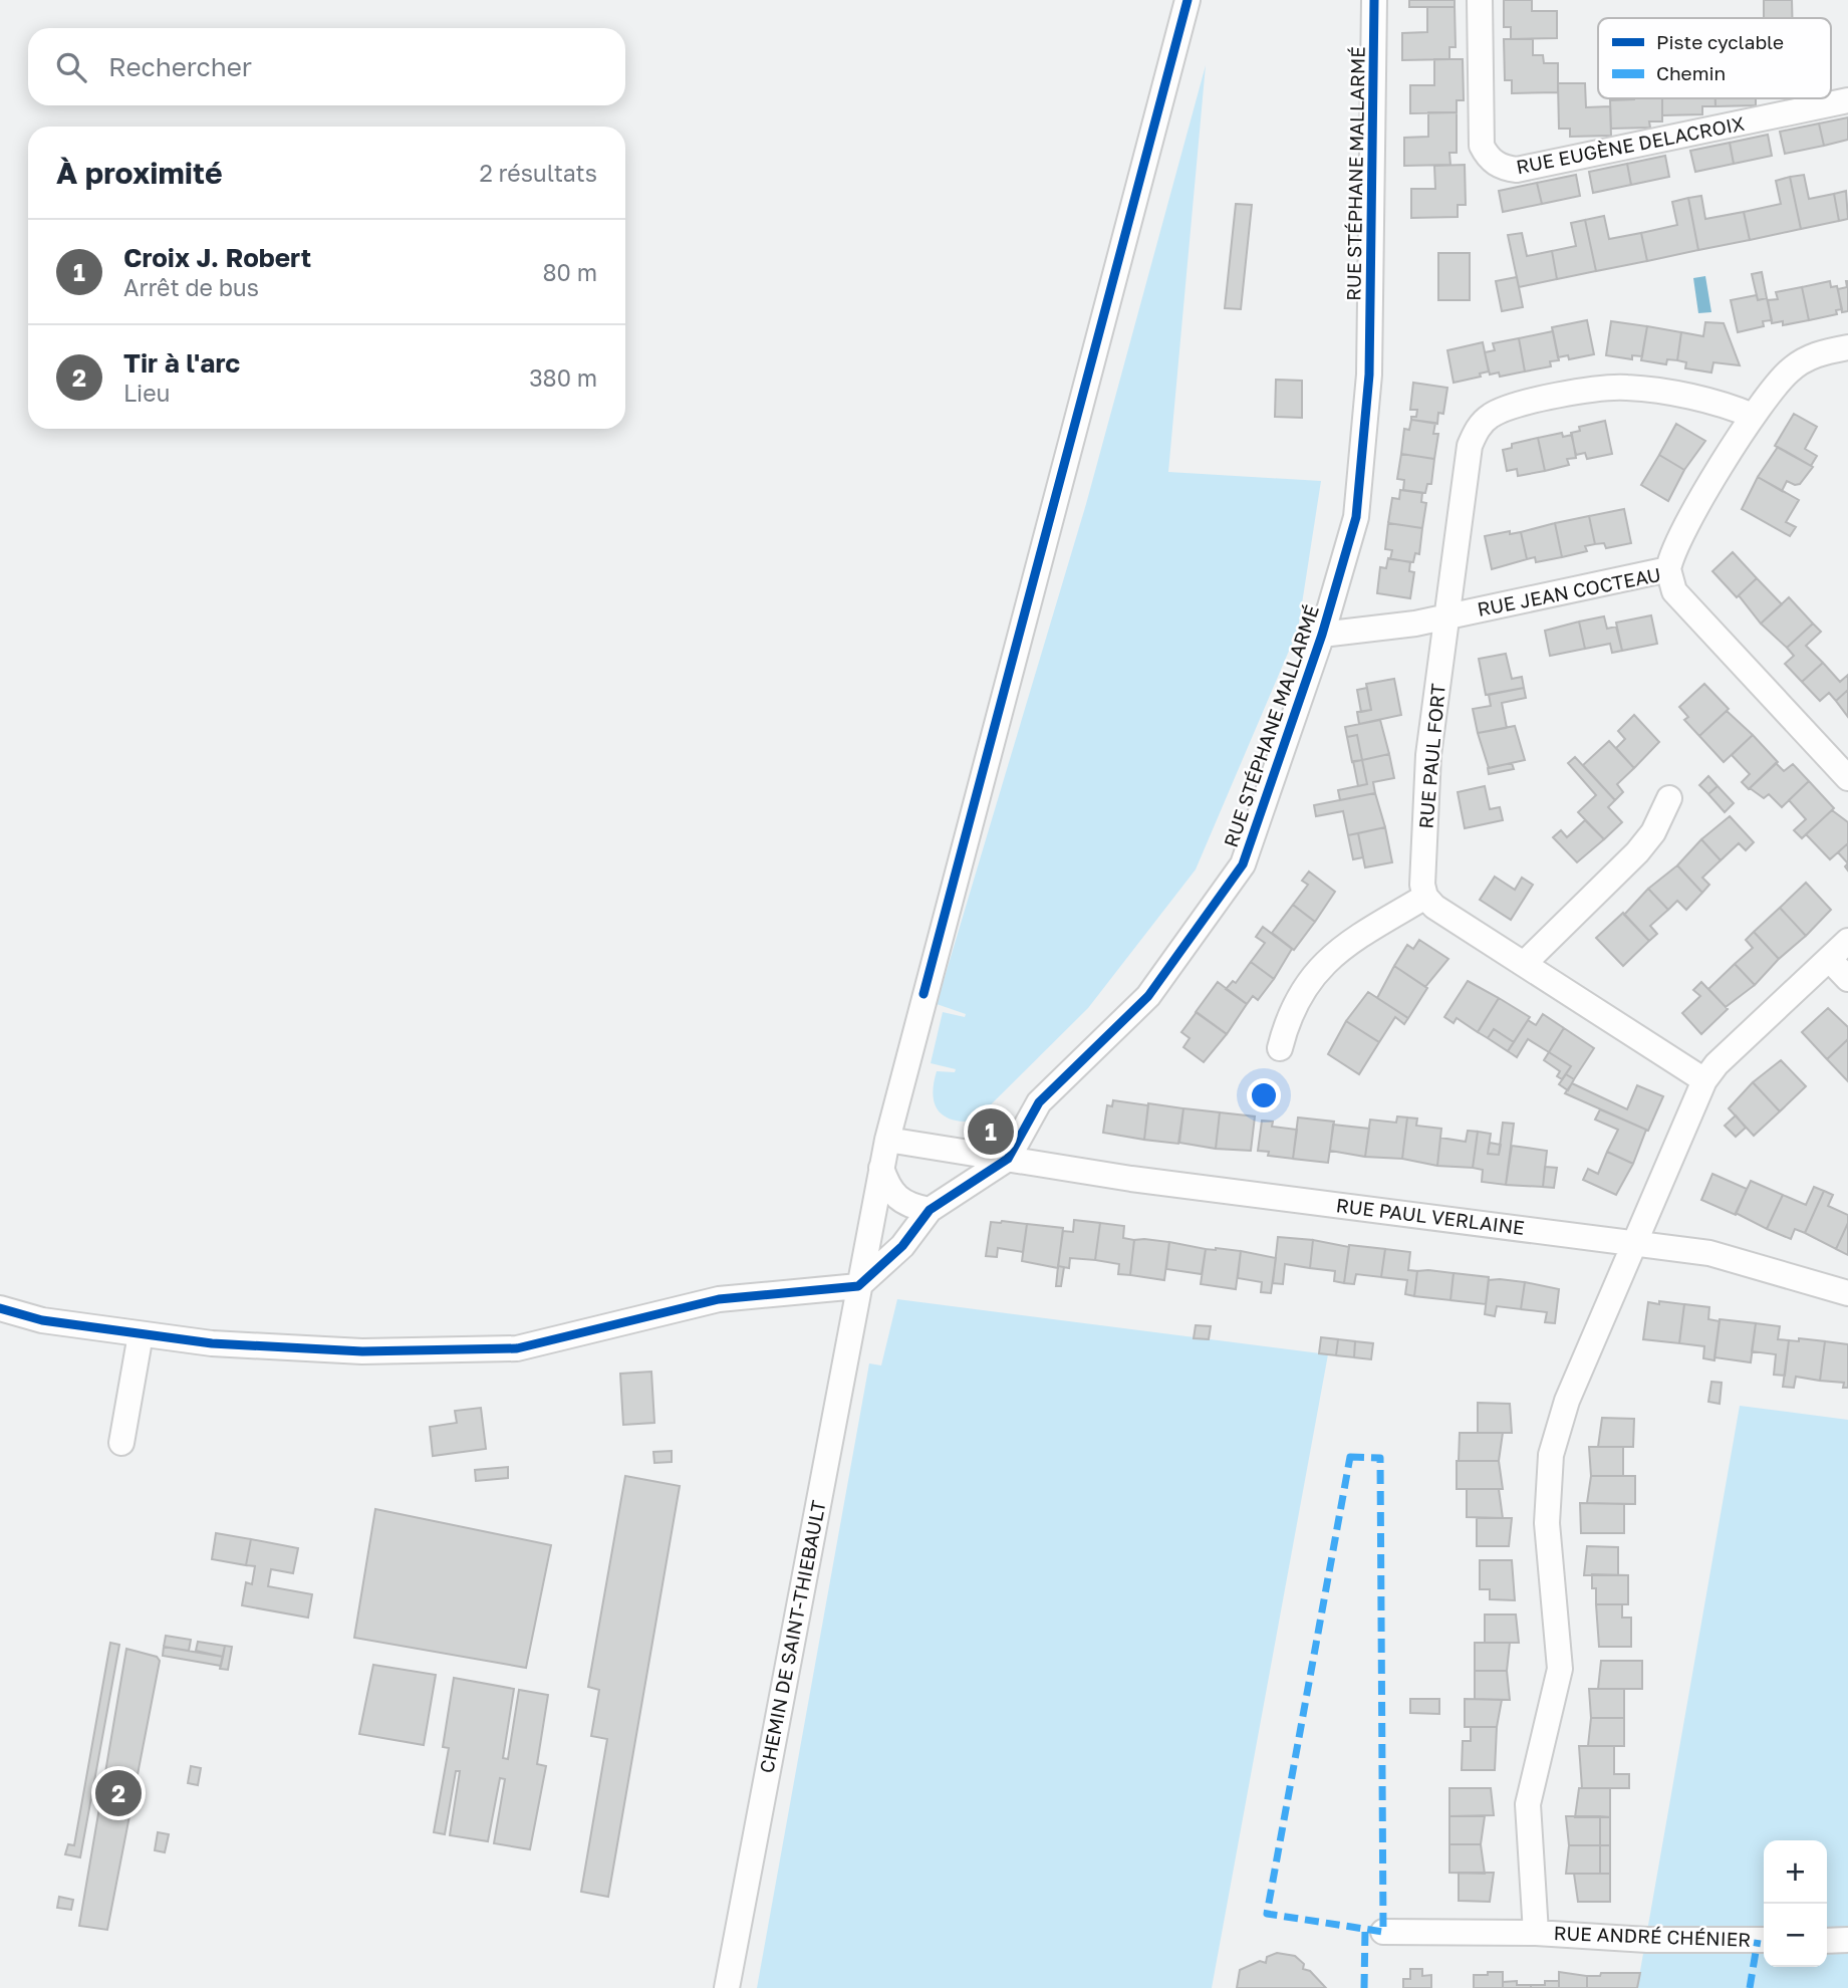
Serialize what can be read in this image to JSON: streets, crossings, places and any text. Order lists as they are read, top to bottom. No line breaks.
{"streets":{"street":["RUE EUGÈNE DELACROIX","RUE STÉPHANE MALLARMÉ","RUE JEAN COCTEAU","RUE PAUL FORT","RUE PAUL VERLAINE","CHEMIN DE SAINT-THIEBAULT","RUE ANDRÉ CHÉNIER"]},"crossings":[["RUE STÉPHANE MALLARMÉ","RUE JEAN COCTEAU"],["RUE STÉPHANE MALLARMÉ","RUE PAUL VERLAINE"],["RUE STÉPHANE MALLARMÉ","CHEMIN DE SAINT-THIEBAULT"],["RUE JEAN COCTEAU","RUE PAUL FORT"],["RUE PAUL VERLAINE","CHEMIN DE SAINT-THIEBAULT"],["RUE PAUL VERLAINE","RUE ANDRÉ CHÉNIER"]],"legend":["Piste cyclable","Chemin"],"page":{"search":"Rechercher","heading":["À proximité","2 résultats"],"list":[{"mark":"1","name":"Croix J. Robert","note":"Arrêt de bus","value":"80 m"},{"mark":"2","name":"Tir à l'arc","note":"Lieu","value":"380 m"}],"pins":["1","2"],"map_buttons":["+","−"]}}
